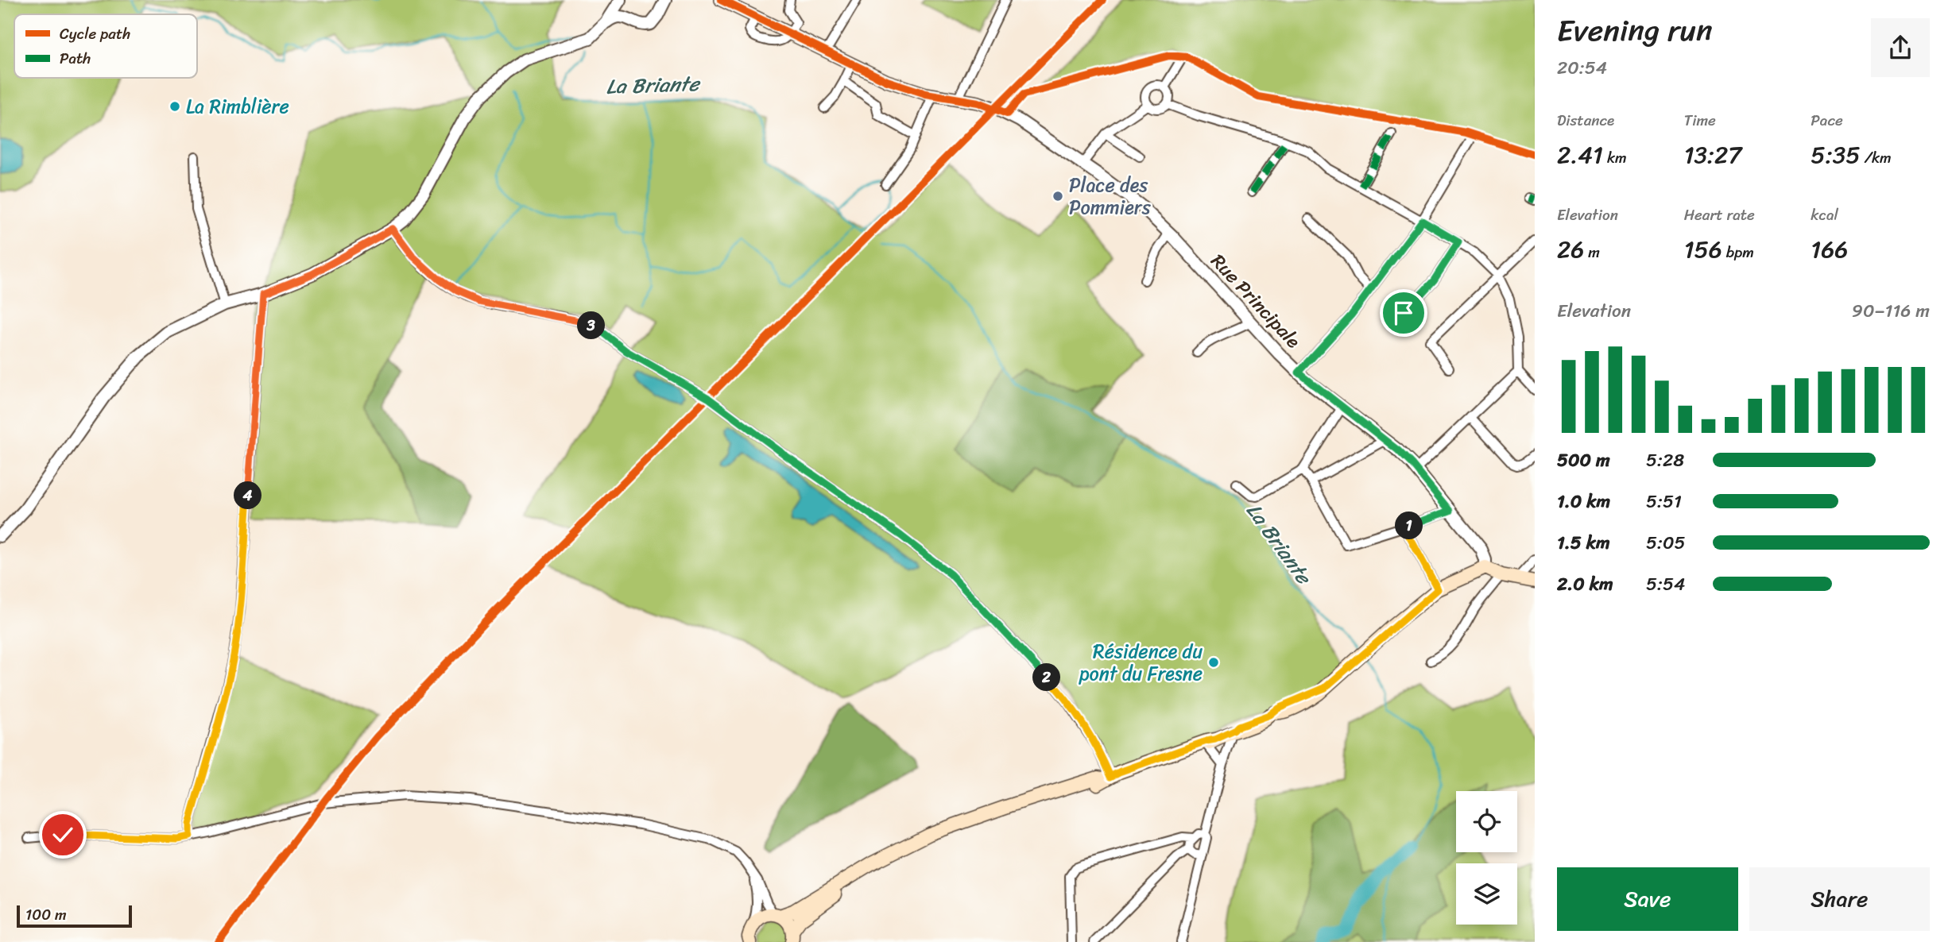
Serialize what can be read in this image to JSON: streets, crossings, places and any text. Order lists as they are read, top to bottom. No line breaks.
{"streets":{"street":["Rue Principale"]},"water":["La Briante"],"places":["La Rimblière","Place des Pommiers","Résidence du pont du Fresne"],"legend":["Cycle path","Path"],"scale_bar":"100 m","page":{"heading":["Evening run","20:54"],"stats":[["Distance","2.41 km"],["Time","13:27"],["Pace","5:35 /km"],["Elevation","26 m"],["Heart rate","156 bpm"],["kcal","166"]],"chart":["Elevation","90–116 m"],"pins":["3","4","1","2"],"list":[{"name":"500 m","note":"5:28"},{"name":"1.0 km","note":"5:51"},{"name":"1.5 km","note":"5:05"},{"name":"2.0 km","note":"5:54"}],"buttons":["Save","Share"],"scale":"100 m"}}
